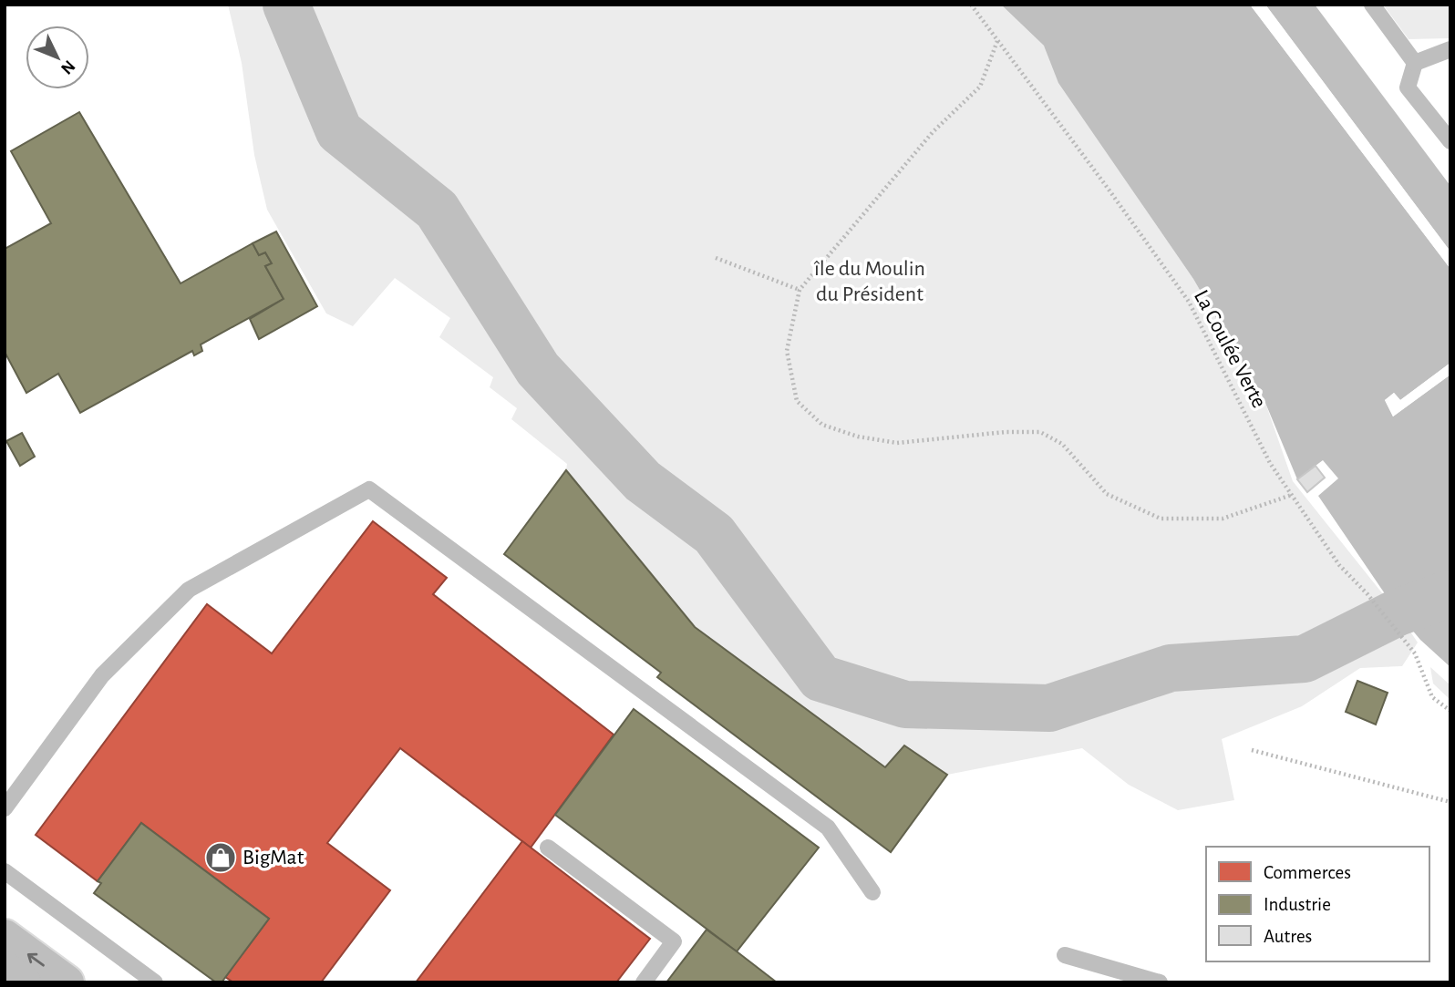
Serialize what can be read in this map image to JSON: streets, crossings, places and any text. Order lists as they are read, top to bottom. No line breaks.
{"streets":{"path":["La Coulée Verte"]},"parks":["île du Moulin du Président"],"places":{"shop":["BigMat"]},"legend":["Commerces","Industrie","Autres"],"north":"bottom right"}
